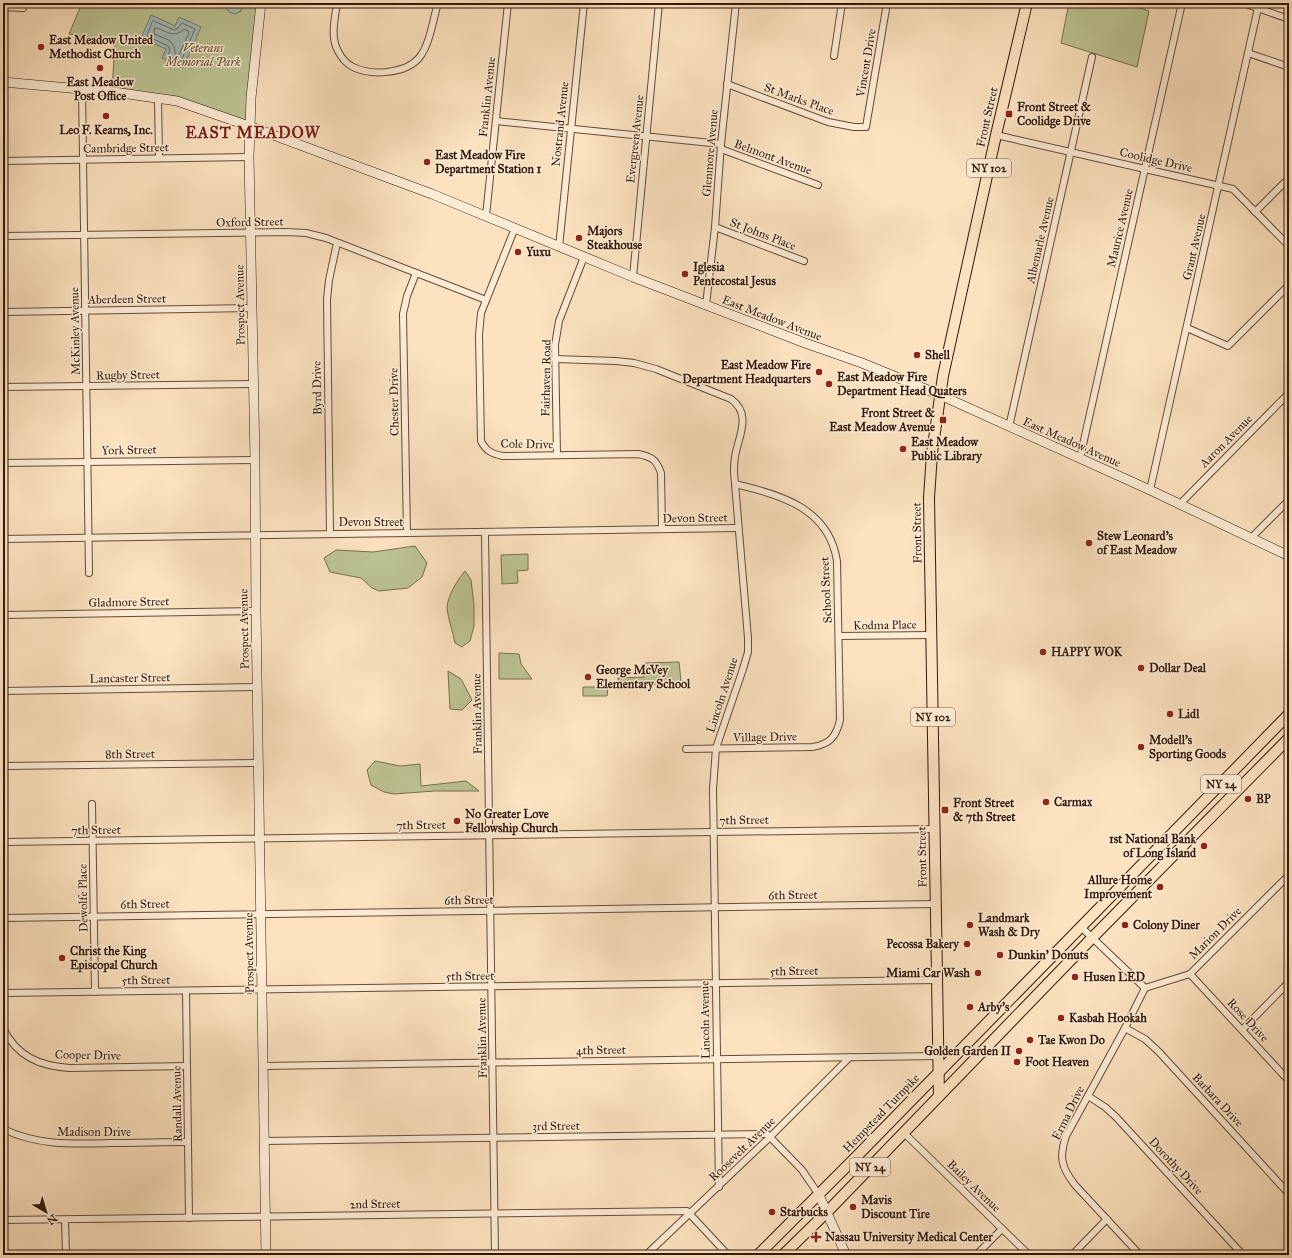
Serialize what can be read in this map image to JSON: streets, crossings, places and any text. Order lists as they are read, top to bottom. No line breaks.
{"streets":{"main road":["Front Street","NY 102","NY 24","Hempstead Turnpike"],"street":["Vincent Drive","Franklin Avenue","St Marks Place","Nostrand Avenue","Evergreen Avenue","Cambridge Street","Glenmore Avenue","Belmont Avenue","Coolidge Drive","Oxford Street","Maurice Avenue","St Johns Place","Albemarle Avenue","Grant Avenue","Aberdeen Street","Prospect Avenue","East Meadow Avenue","McKinley Avenue","Rugby Street","Fairhaven Road","Byrd Drive","Chester Drive","Aaron Avenue","Cole Drive","York Street","Devon Street","School Street","Gladmore Street","Kodma Place","Lancaster Street","Lincoln Avenue","Village Drive","8th Street","7th Street","6th Street","Dewolfe Place","Marion Drive","5th Street","Rose Drive","4th Street","Cooper Drive","Barbara Drive","Randall Avenue","Erma Drive","3rd Street","Madison Drive","Roosevelt Avenue","Dorothy Drive","Bailey Avenue","2nd Street"]},"crossings":[["Vincent Drive","St Marks Place"],["Franklin Avenue","Belmont Avenue"],["Franklin Avenue","East Meadow Avenue"],["Franklin Avenue","Devon Street"],["Franklin Avenue","7th Street"],["Franklin Avenue","6th Street"],["Franklin Avenue","5th Street"],["Franklin Avenue","4th Street"],["Franklin Avenue","3rd Street"],["Franklin Avenue","2nd Street"],["St Marks Place","Glenmore Avenue"],["Front Street","Coolidge Drive"],["Front Street","East Meadow Avenue"],["Front Street","Kodma Place"],["Front Street","NY 24"],["Front Street","7th Street"],["Front Street","6th Street"],["Front Street","5th Street"],["Front Street","4th Street"],["Front Street","Hempstead Turnpike"],["Nostrand Avenue","Belmont Avenue"],["Nostrand Avenue","East Meadow Avenue"],["Evergreen Avenue","Belmont Avenue"],["Evergreen Avenue","East Meadow Avenue"],["Cambridge Street","Prospect Avenue"],["Cambridge Street","McKinley Avenue"],["Glenmore Avenue","Belmont Avenue"],["Glenmore Avenue","St Johns Place"],["Glenmore Avenue","East Meadow Avenue"],["Coolidge Drive","Maurice Avenue"],["Coolidge Drive","Albemarle Avenue"],["Coolidge Drive","Grant Avenue"],["Oxford Street","Prospect Avenue"],["Oxford Street","McKinley Avenue"],["Oxford Street","Byrd Drive"],["Oxford Street","Chester Drive"],["Oxford Street","Cole Drive"],["Maurice Avenue","East Meadow Avenue"],["Albemarle Avenue","East Meadow Avenue"],["Grant Avenue","East Meadow Avenue"],["Aberdeen Street","Prospect Avenue"],["Aberdeen Street","McKinley Avenue"],["Prospect Avenue","East Meadow Avenue"],["Prospect Avenue","Rugby Street"],["Prospect Avenue","York Street"],["Prospect Avenue","Devon Street"],["Prospect Avenue","Gladmore Street"],["Prospect Avenue","Lancaster Street"],["Prospect Avenue","8th Street"],["Prospect Avenue","7th Street"],["Prospect Avenue","6th Street"],["Prospect Avenue","5th Street"],["Prospect Avenue","4th Street"],["Prospect Avenue","3rd Street"],["Prospect Avenue","2nd Street"],["East Meadow Avenue","McKinley Avenue"],["East Meadow Avenue","Fairhaven Road"],["East Meadow Avenue","Aaron Avenue"],["East Meadow Avenue","Cole Drive"],["McKinley Avenue","Rugby Street"],["McKinley Avenue","York Street"],["McKinley Avenue","Devon Street"],["Fairhaven Road","Cole Drive"],["Fairhaven Road","Lincoln Avenue"],["Byrd Drive","Devon Street"],["Chester Drive","Devon Street"],["Cole Drive","Devon Street"],["Devon Street","Lincoln Avenue"],["School Street","Kodma Place"],["School Street","Lincoln Avenue"],["School Street","Village Drive"],["Lincoln Avenue","Village Drive"],["Lincoln Avenue","7th Street"],["Lincoln Avenue","6th Street"],["Lincoln Avenue","5th Street"],["Lincoln Avenue","4th Street"],["Lincoln Avenue","3rd Street"],["Lincoln Avenue","Roosevelt Avenue"],["NY 24","Bailey Avenue"],["7th Street","Dewolfe Place"],["6th Street","Dewolfe Place"],["Dewolfe Place","5th Street"],["Marion Drive","Rose Drive"],["Marion Drive","Erma Drive"],["5th Street","Randall Avenue"],["4th Street","Roosevelt Avenue"],["Cooper Drive","Randall Avenue"],["Barbara Drive","Erma Drive"],["Randall Avenue","Madison Drive"],["Randall Avenue","2nd Street"],["Erma Drive","Dorothy Drive"],["3rd Street","Roosevelt Avenue"],["Roosevelt Avenue","2nd Street"]],"districts":["EAST MEADOW"],"parks":["Veterans Memorial Park"],"places":{"other":["East Meadow United Methodist Church","East Meadow Post Office","Leo F. Kearns, Inc.","East Meadow Fire Department Station 1","Majors Steakhouse","Yuxu","Iglesia Pentecostal Jesus","Shell","East Meadow Fire Department Headquarters","East Meadow Fire Department Head Quaters","East Meadow Public Library","Stew Leonard's of East Meadow","HAPPY WOK","Dollar Deal","George McVey Elementary School","Lidl","Modell's Sporting Goods","BP","Carmax","No Greater Love Fellowship Church","1st National Bank of Long Island","Allure Home Improvement","Landmark Wash & Dry","Colony Diner","Pecossa Bakery","Dunkin' Donuts","Christ the King Episcopal Church","Miami Car Wash","Husen LED","Arby's","Kasbah Hookah","Tae Kwon Do","Golden Garden II","Foot Heaven","Mavis Discount Tire","Starbucks"],"transit":["Front Street & Coolidge Drive","Front Street & East Meadow Avenue","Front Street & 7th Street"],"health":["Nassau University Medical Center"]},"north":"bottom right"}
